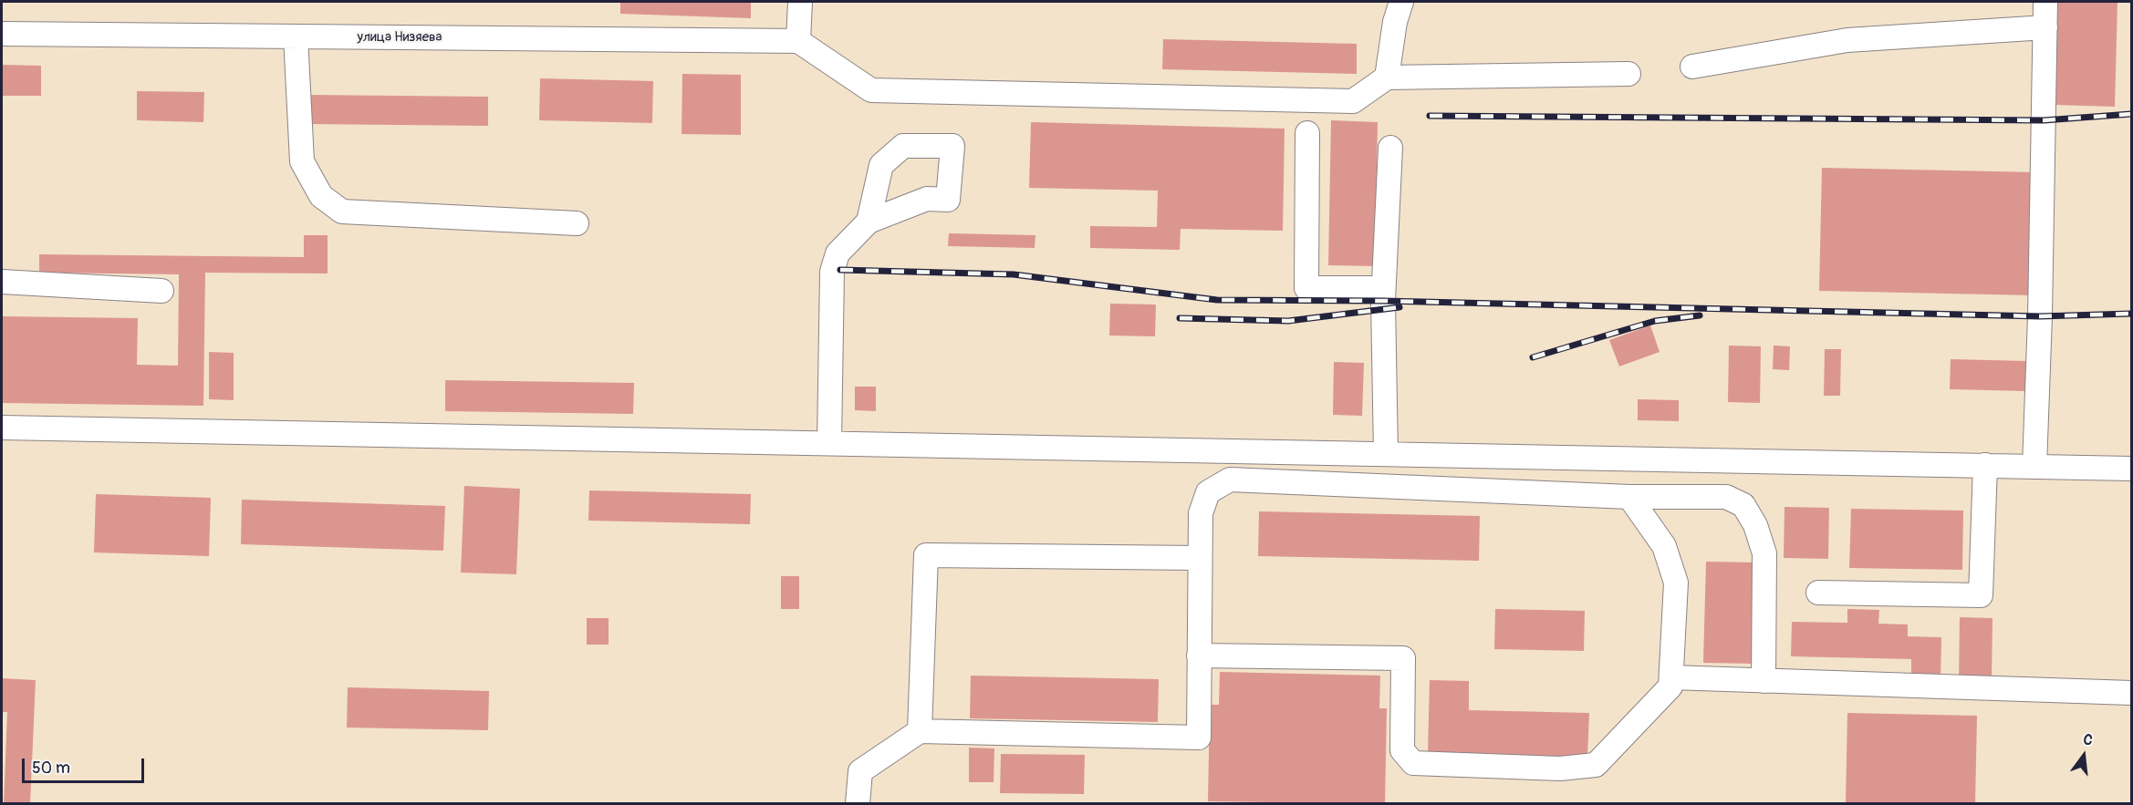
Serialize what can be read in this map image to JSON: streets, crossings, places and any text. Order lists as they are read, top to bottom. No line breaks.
{"streets":{"street":["улица Низяева"]},"scale_bar":"50 m","north":"top"}
